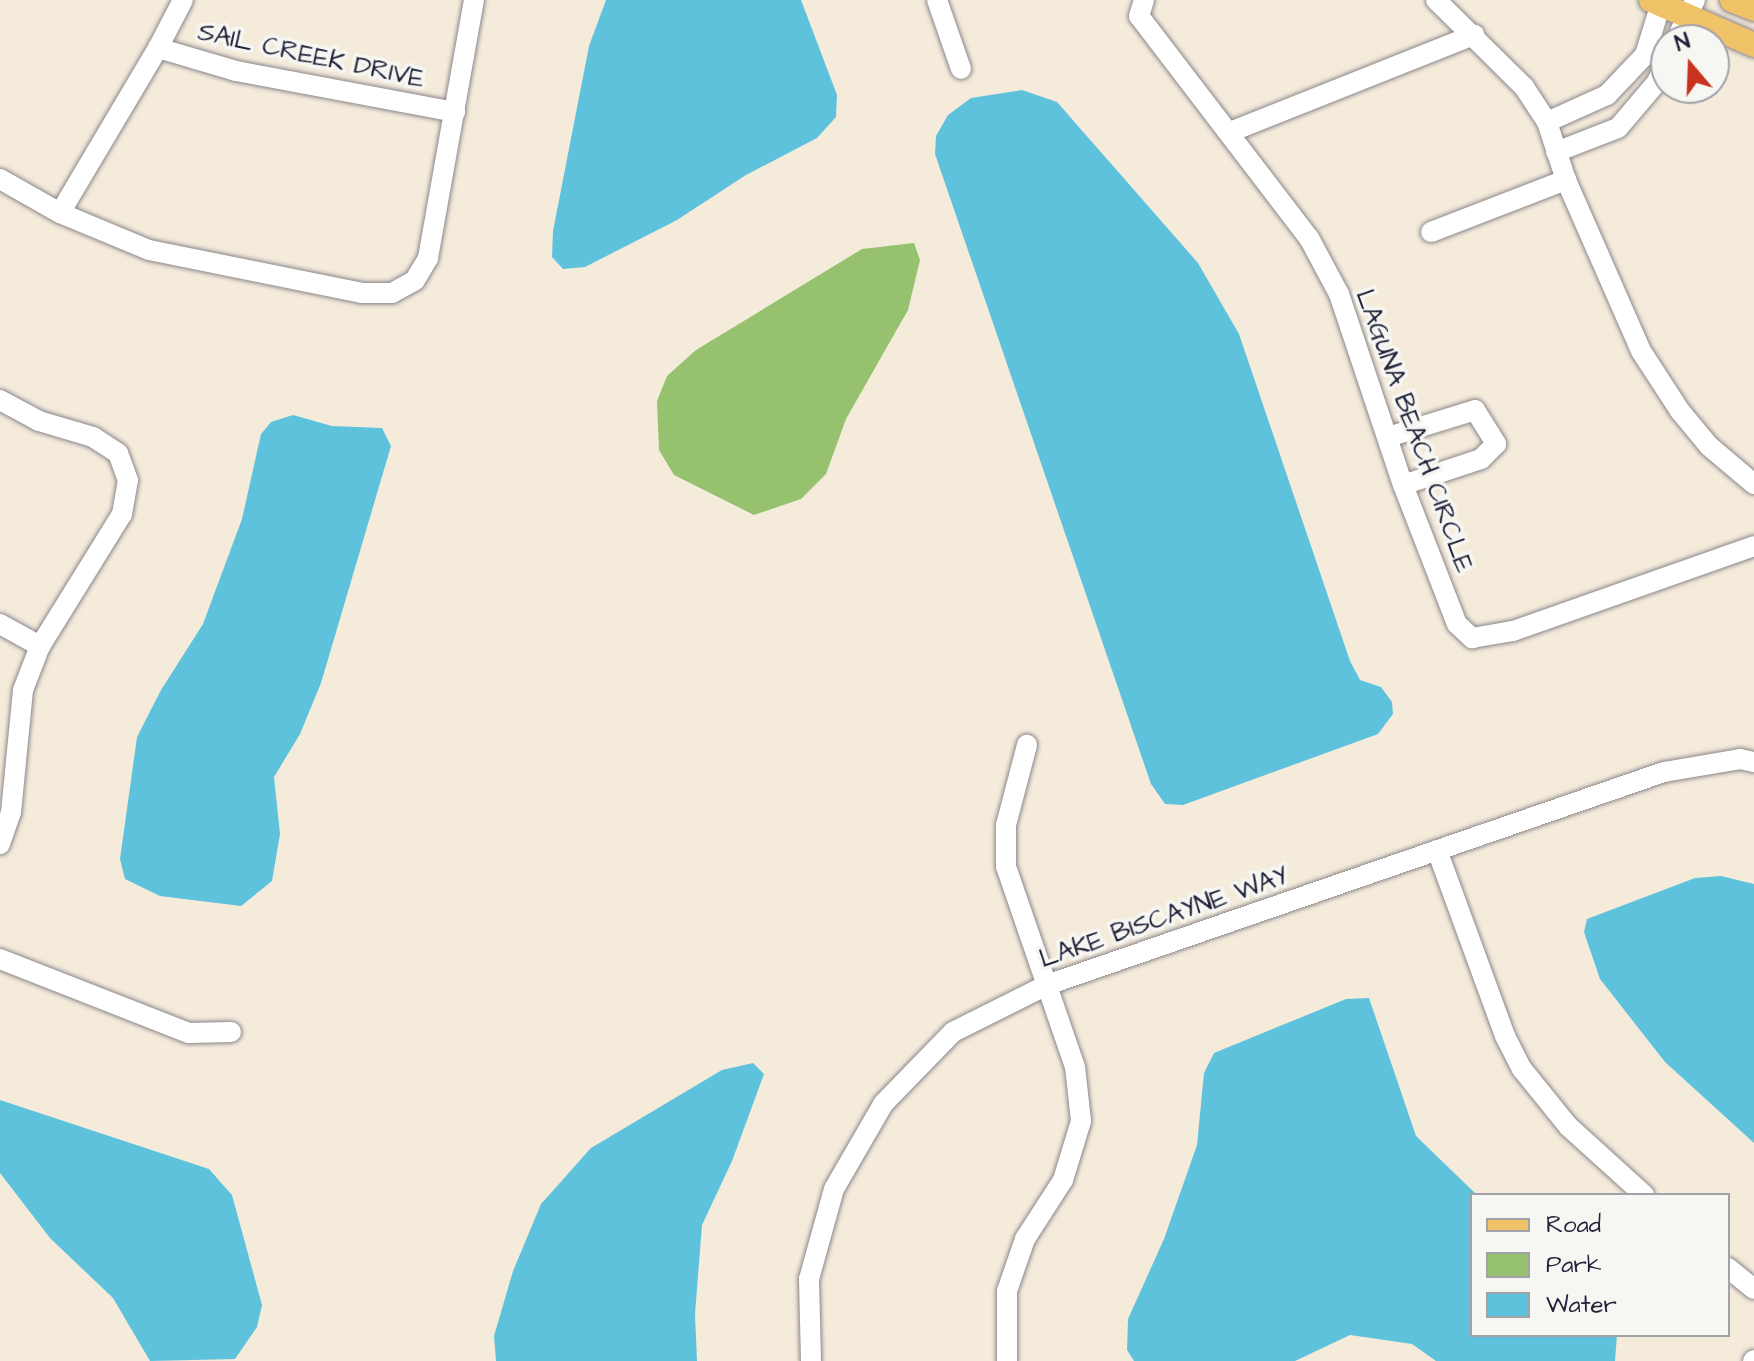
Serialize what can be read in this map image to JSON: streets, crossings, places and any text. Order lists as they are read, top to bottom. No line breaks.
{"streets":{"street":["SAIL CREEK DRIVE","LAGUNA BEACH CIRCLE","LAKE BISCAYNE WAY"]},"legend":["Road","Park","Water"],"north":"top"}
